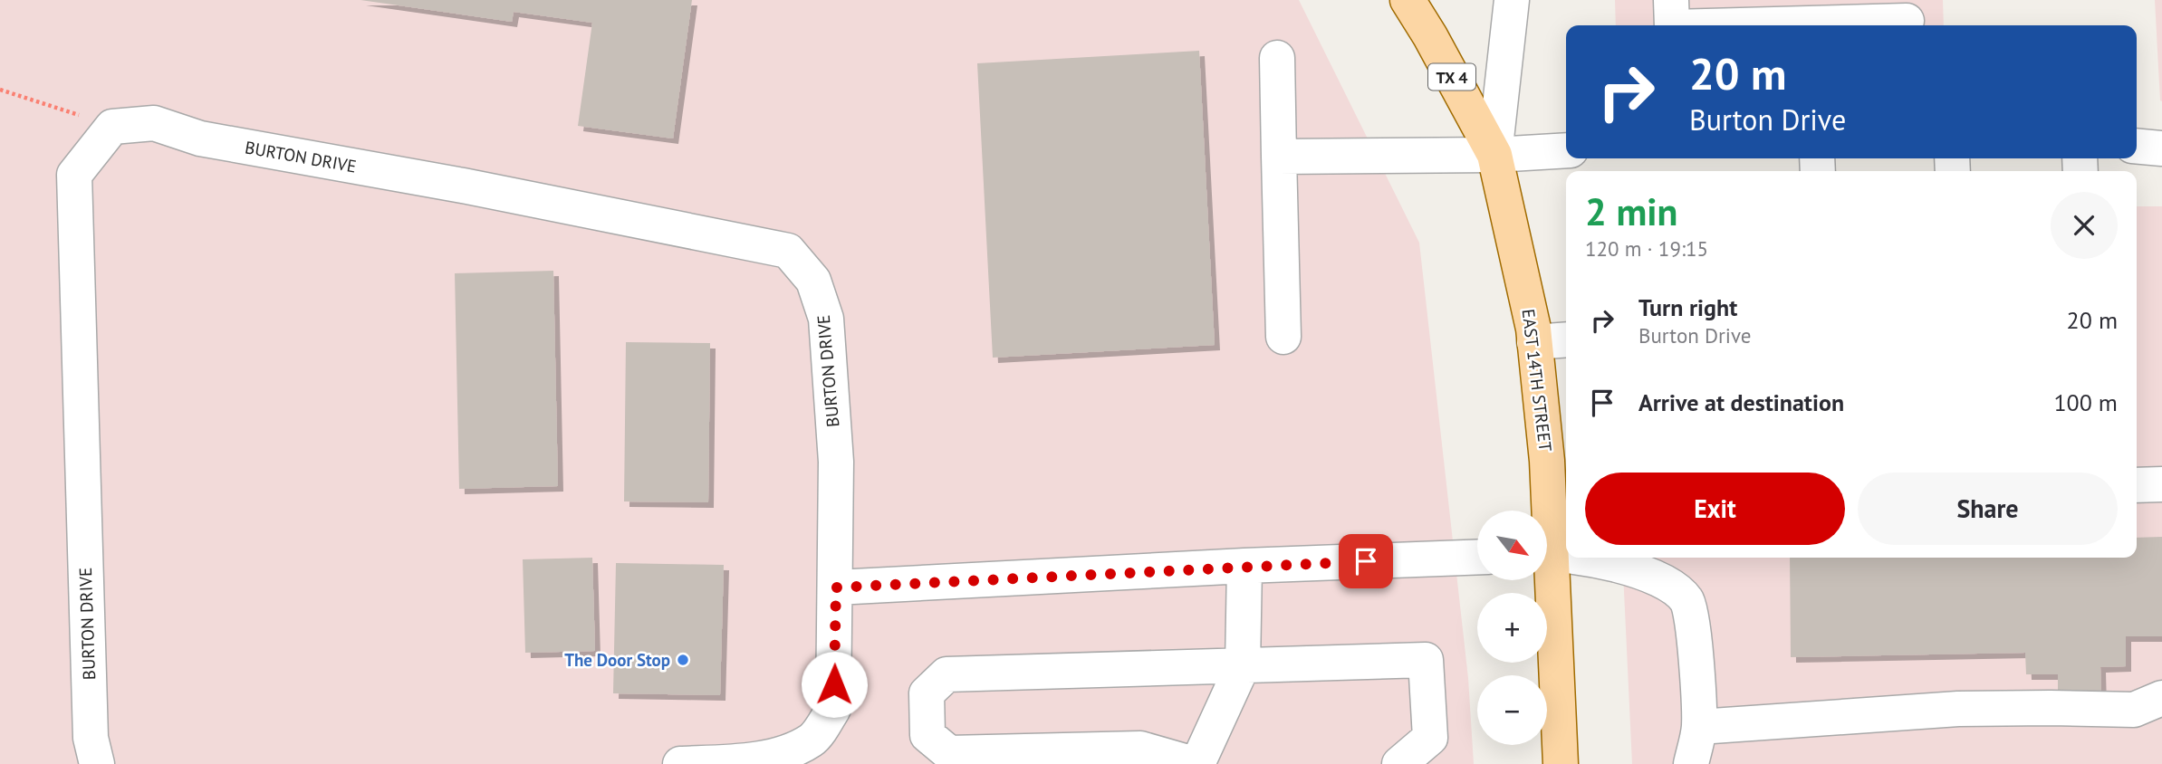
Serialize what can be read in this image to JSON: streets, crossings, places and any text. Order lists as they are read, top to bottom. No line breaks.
{"streets":{"main road":["TX 4","EAST 14TH STREET"],"street":["BURTON DRIVE"]},"crossings":[["TX 4","EAST 14TH STREET"]],"places":["The Door Stop"],"north":"bottom right","page":{"turn":["20 m","Burton Drive"],"heading":["2 min","120 m · 19:15"],"list":[{"name":"Turn right","note":"Burton Drive","value":"20 m"},{"name":"Arrive at destination","value":"100 m"}],"buttons":["Exit","Share"],"map_buttons":["+","−"]}}
